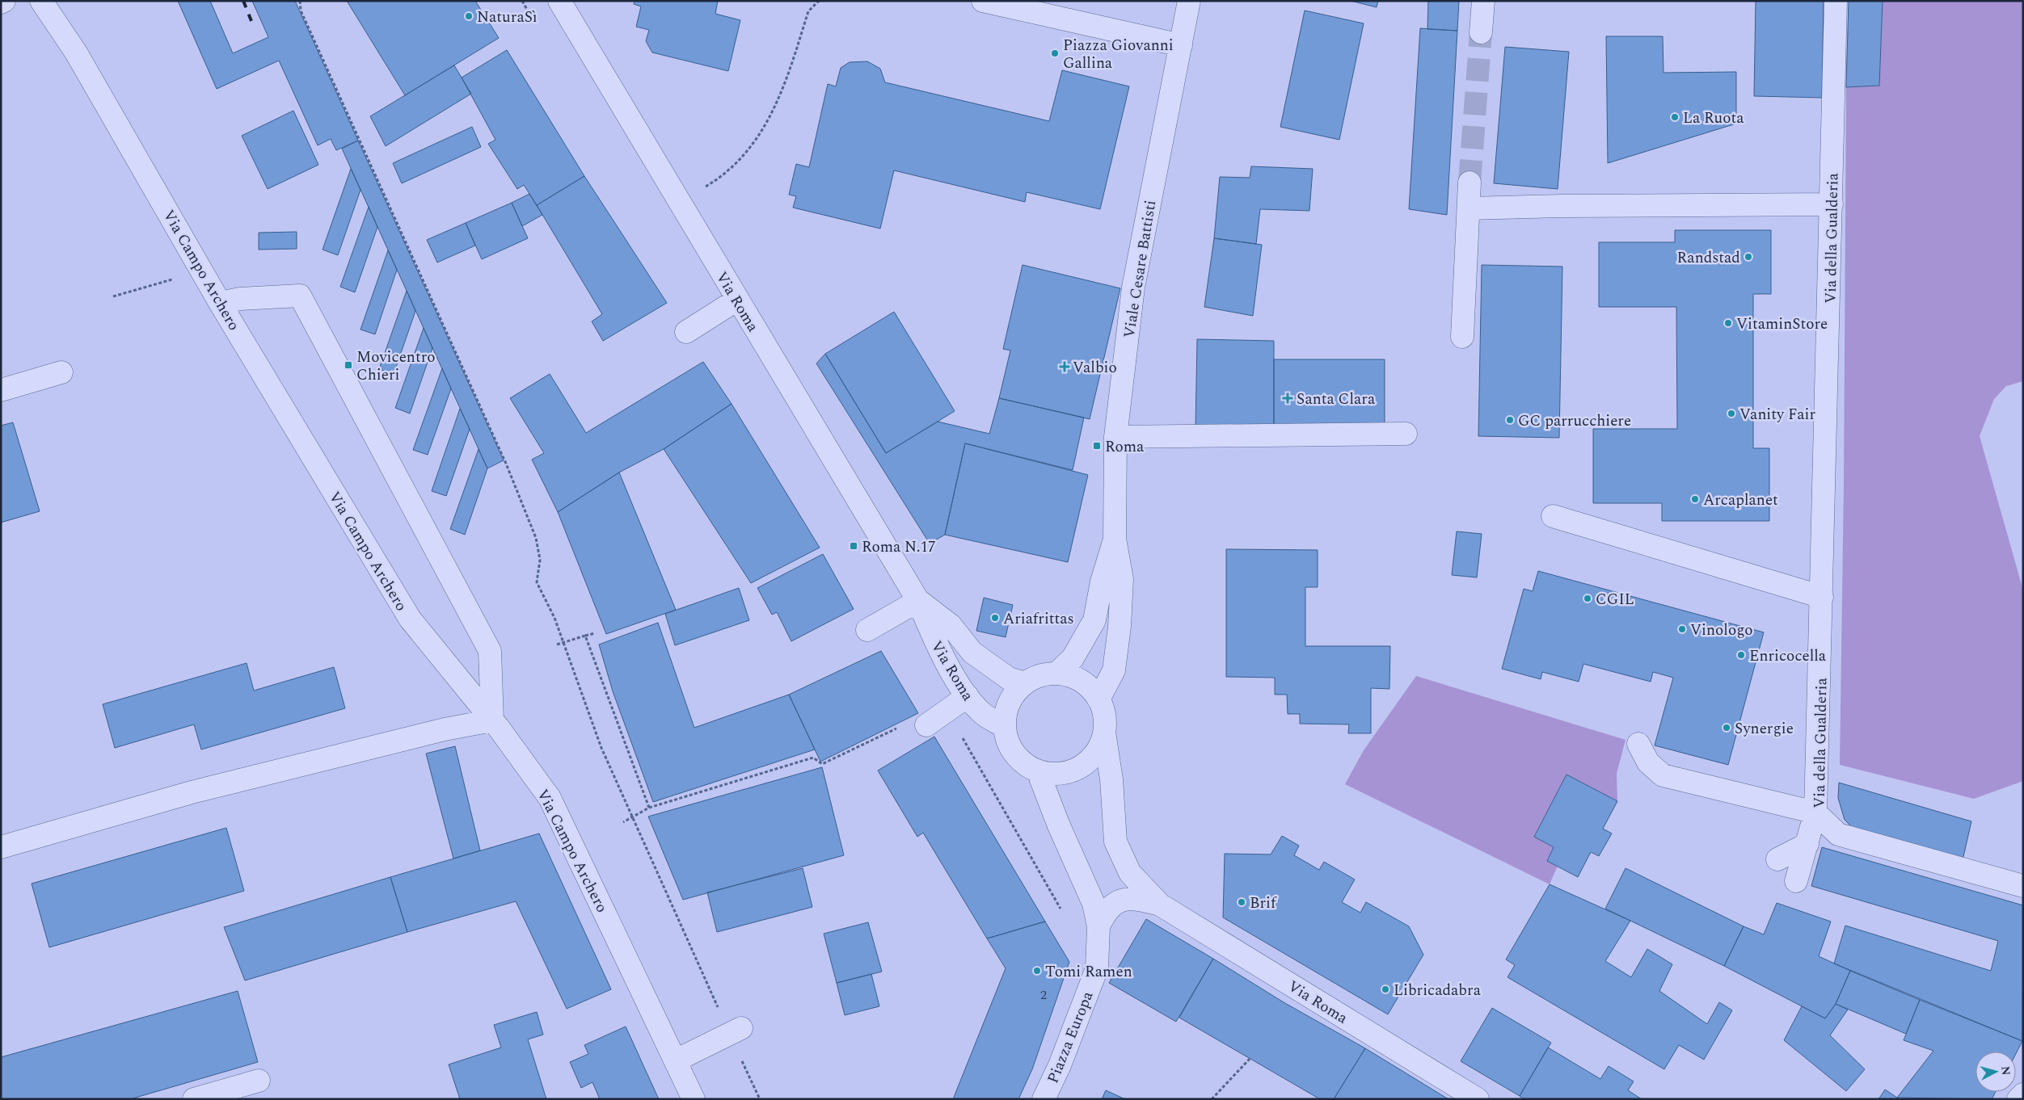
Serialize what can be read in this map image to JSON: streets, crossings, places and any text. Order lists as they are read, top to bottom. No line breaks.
{"streets":{"street":["Via della Gualderia","Viale Cesare Battisti","Via Campo Archero","Via Roma","Piazza Europa"]},"crossings":[["Viale Cesare Battisti","Via Roma"],["Via Roma","Piazza Europa"]],"places":{"other":["NaturaSì","Piazza Giovanni Gallina","La Ruota","Randstad","VitaminStore","Vanity Fair","GC parrucchiere","Arcaplanet","CGIL","Ariafrittas","Vinologo","Enricocella","Synergie","Brif","Tomi Ramen","Libricadabra"],"transit":["Movicentro Chieri","Roma","Roma N.17"],"health":["Valbio","Santa Clara"]},"house_numbers":["2"],"north":"right"}
